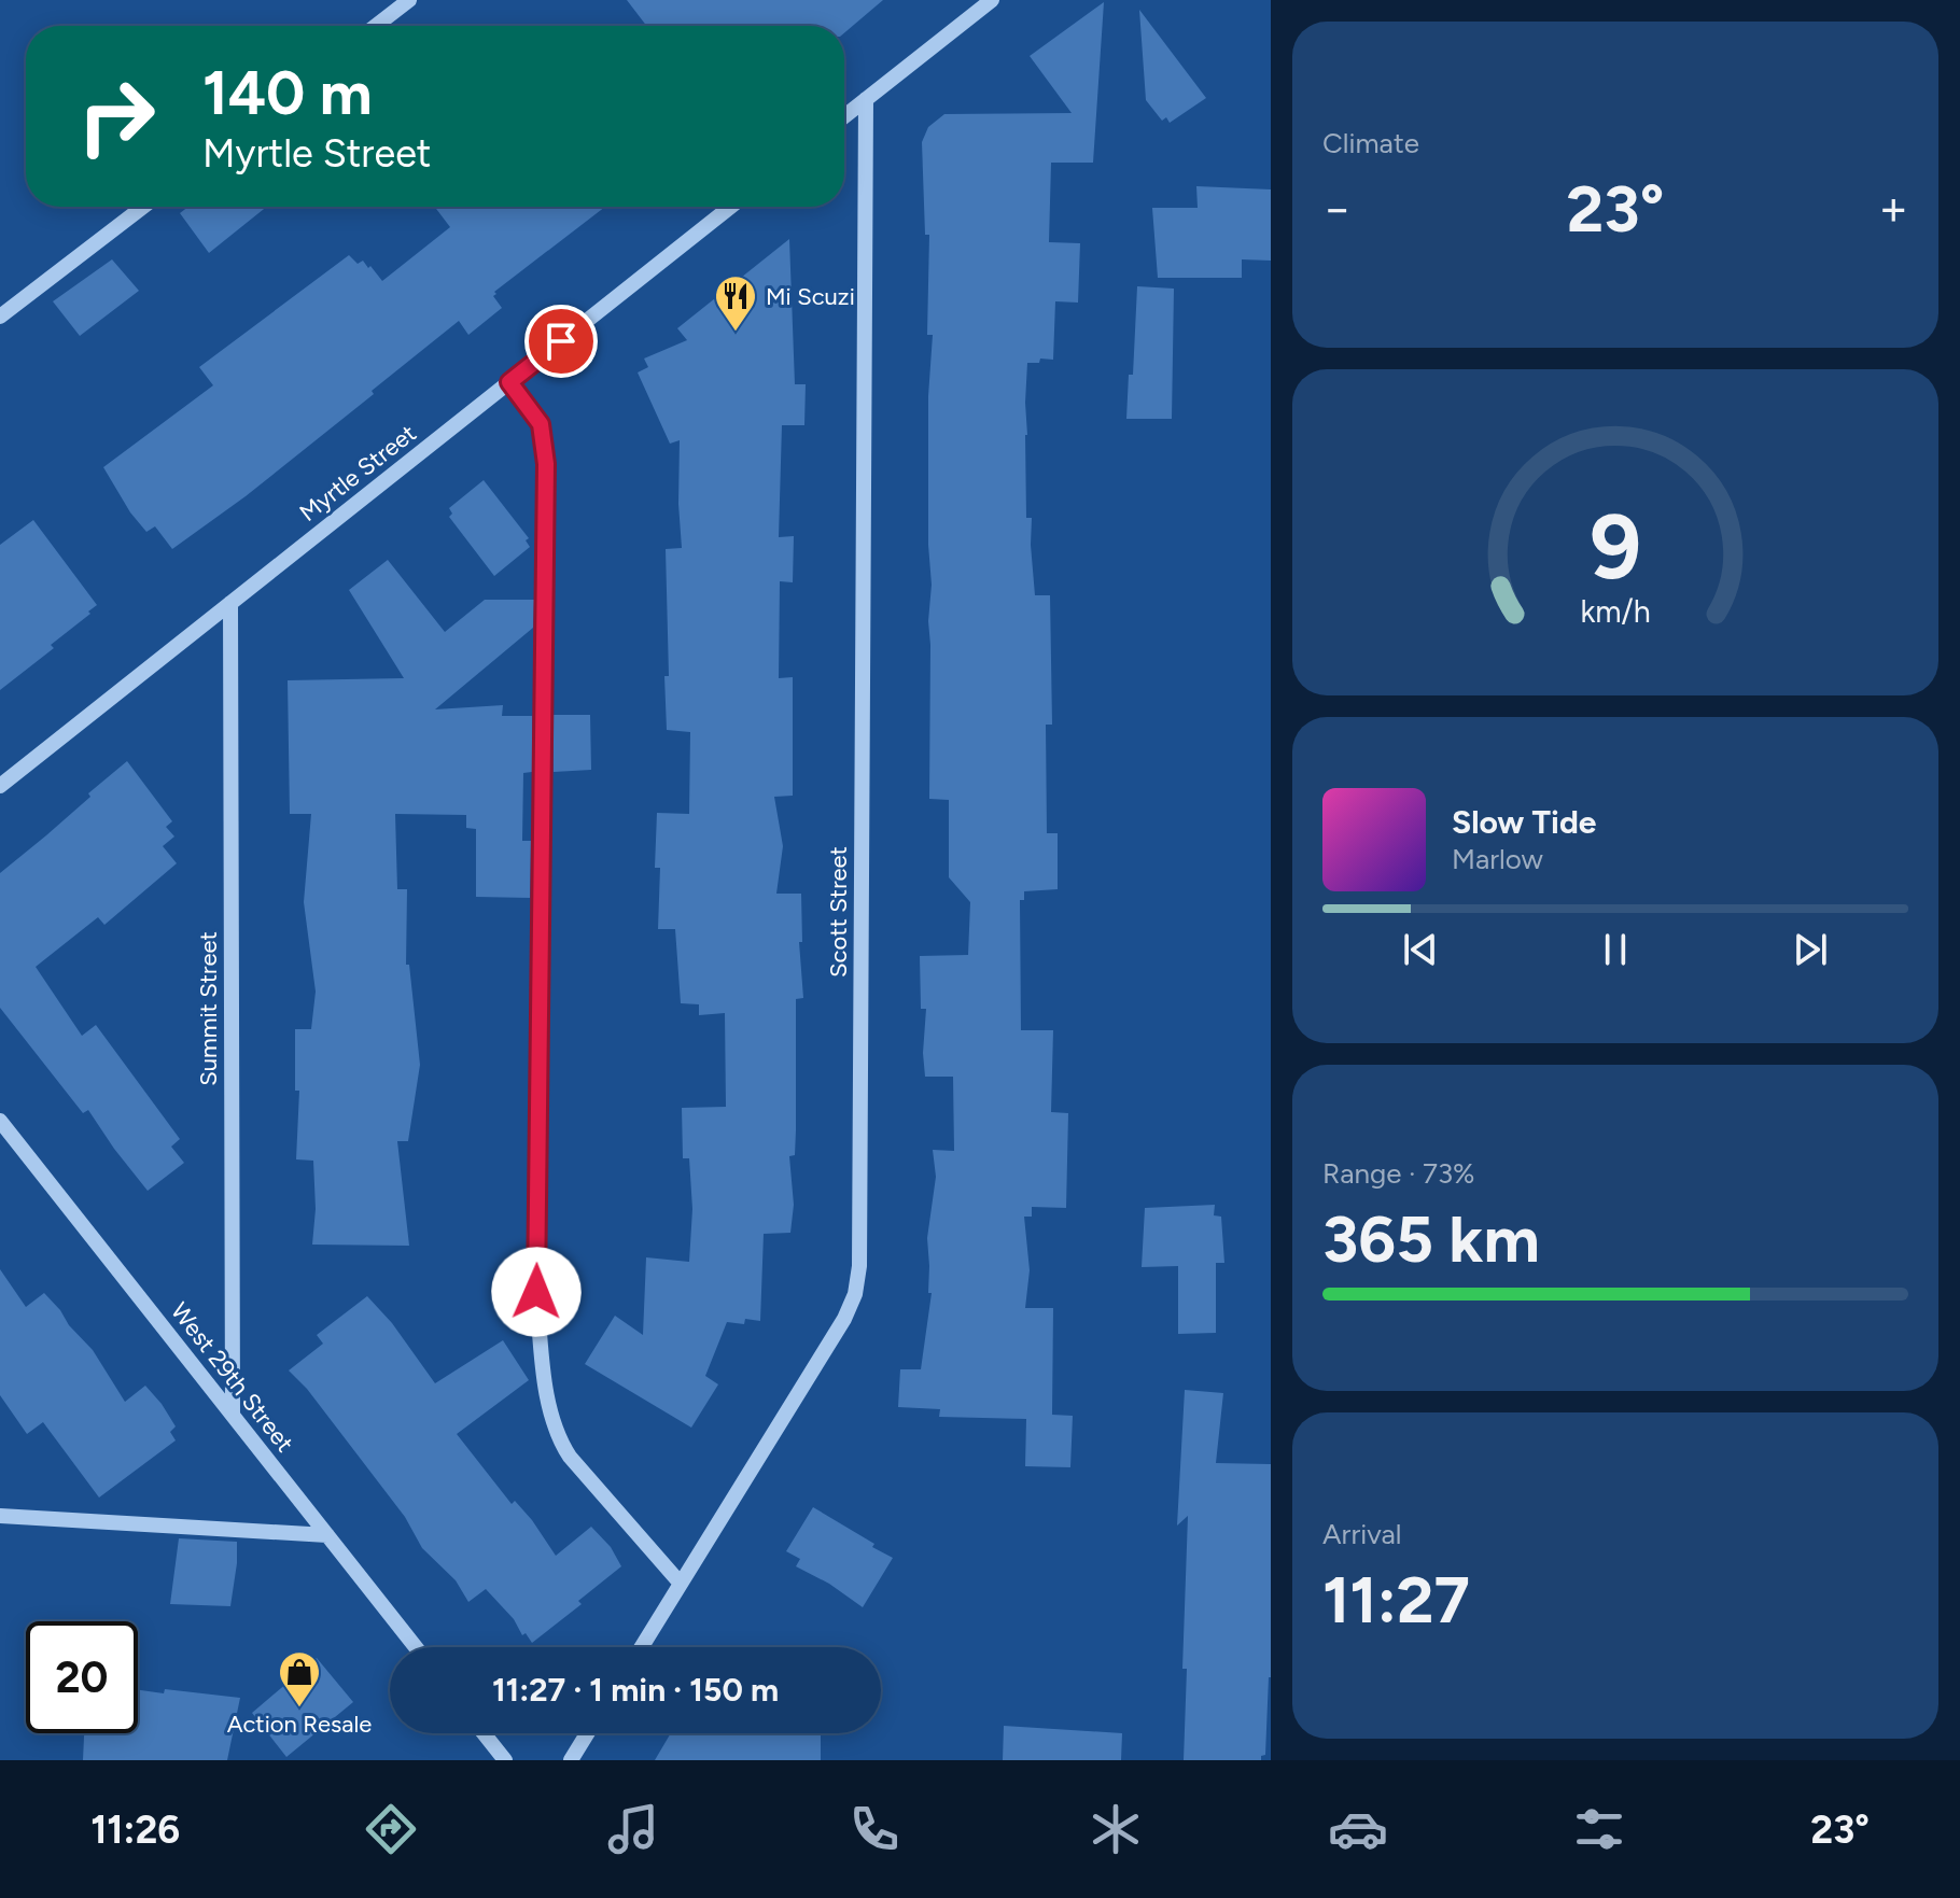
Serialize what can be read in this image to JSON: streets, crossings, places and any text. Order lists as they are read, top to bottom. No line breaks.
{"streets":{"street":["Myrtle Street","Scott Street","Summit Street","West 29th Street"]},"crossings":[["Myrtle Street","Summit Street"],["Summit Street","West 29th Street"]],"places":{"restaurant":["Mi Scuzi"],"shop":["Action Resale"]},"page":{"tile":["Climate",["Range · 73%","365 km"],["Arrival","11:27"]],"turn":["140 m","Myrtle Street"],"heat":["−","23°","+"],"song":["Slow Tide","Marlow"],"limit":"20","trip":"11:27 · 1 min · 150 m","tabs":["11:26","23°"],"gauge":["9","km/h"]}}
